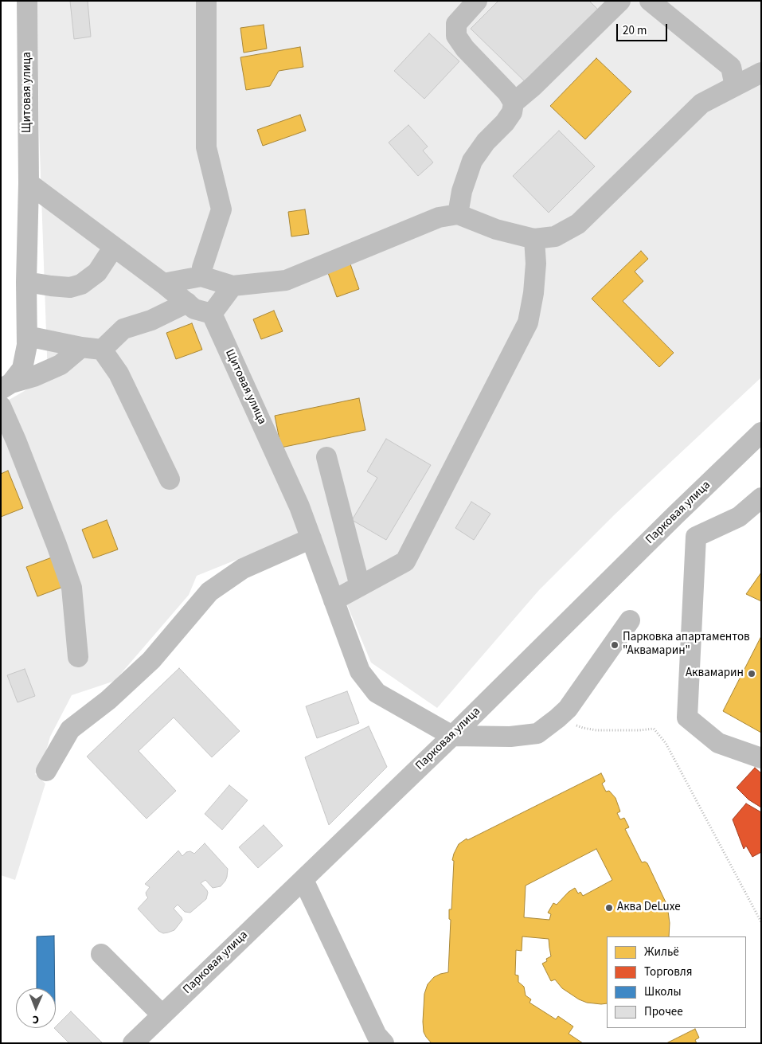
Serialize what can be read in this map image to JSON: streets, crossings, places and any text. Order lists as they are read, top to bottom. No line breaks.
{"streets":{"street":["Щитовая улица","Парковая улица"]},"crossings":[["Щитовая улица","Парковая улица"]],"places":["Парковка апартаментов \"Аквамарин\"","Аквамарин","Аква DeLuxe"],"legend":["Жильё","Торговля","Школы","Прочее"],"scale_bar":"20 m","north":"bottom"}
